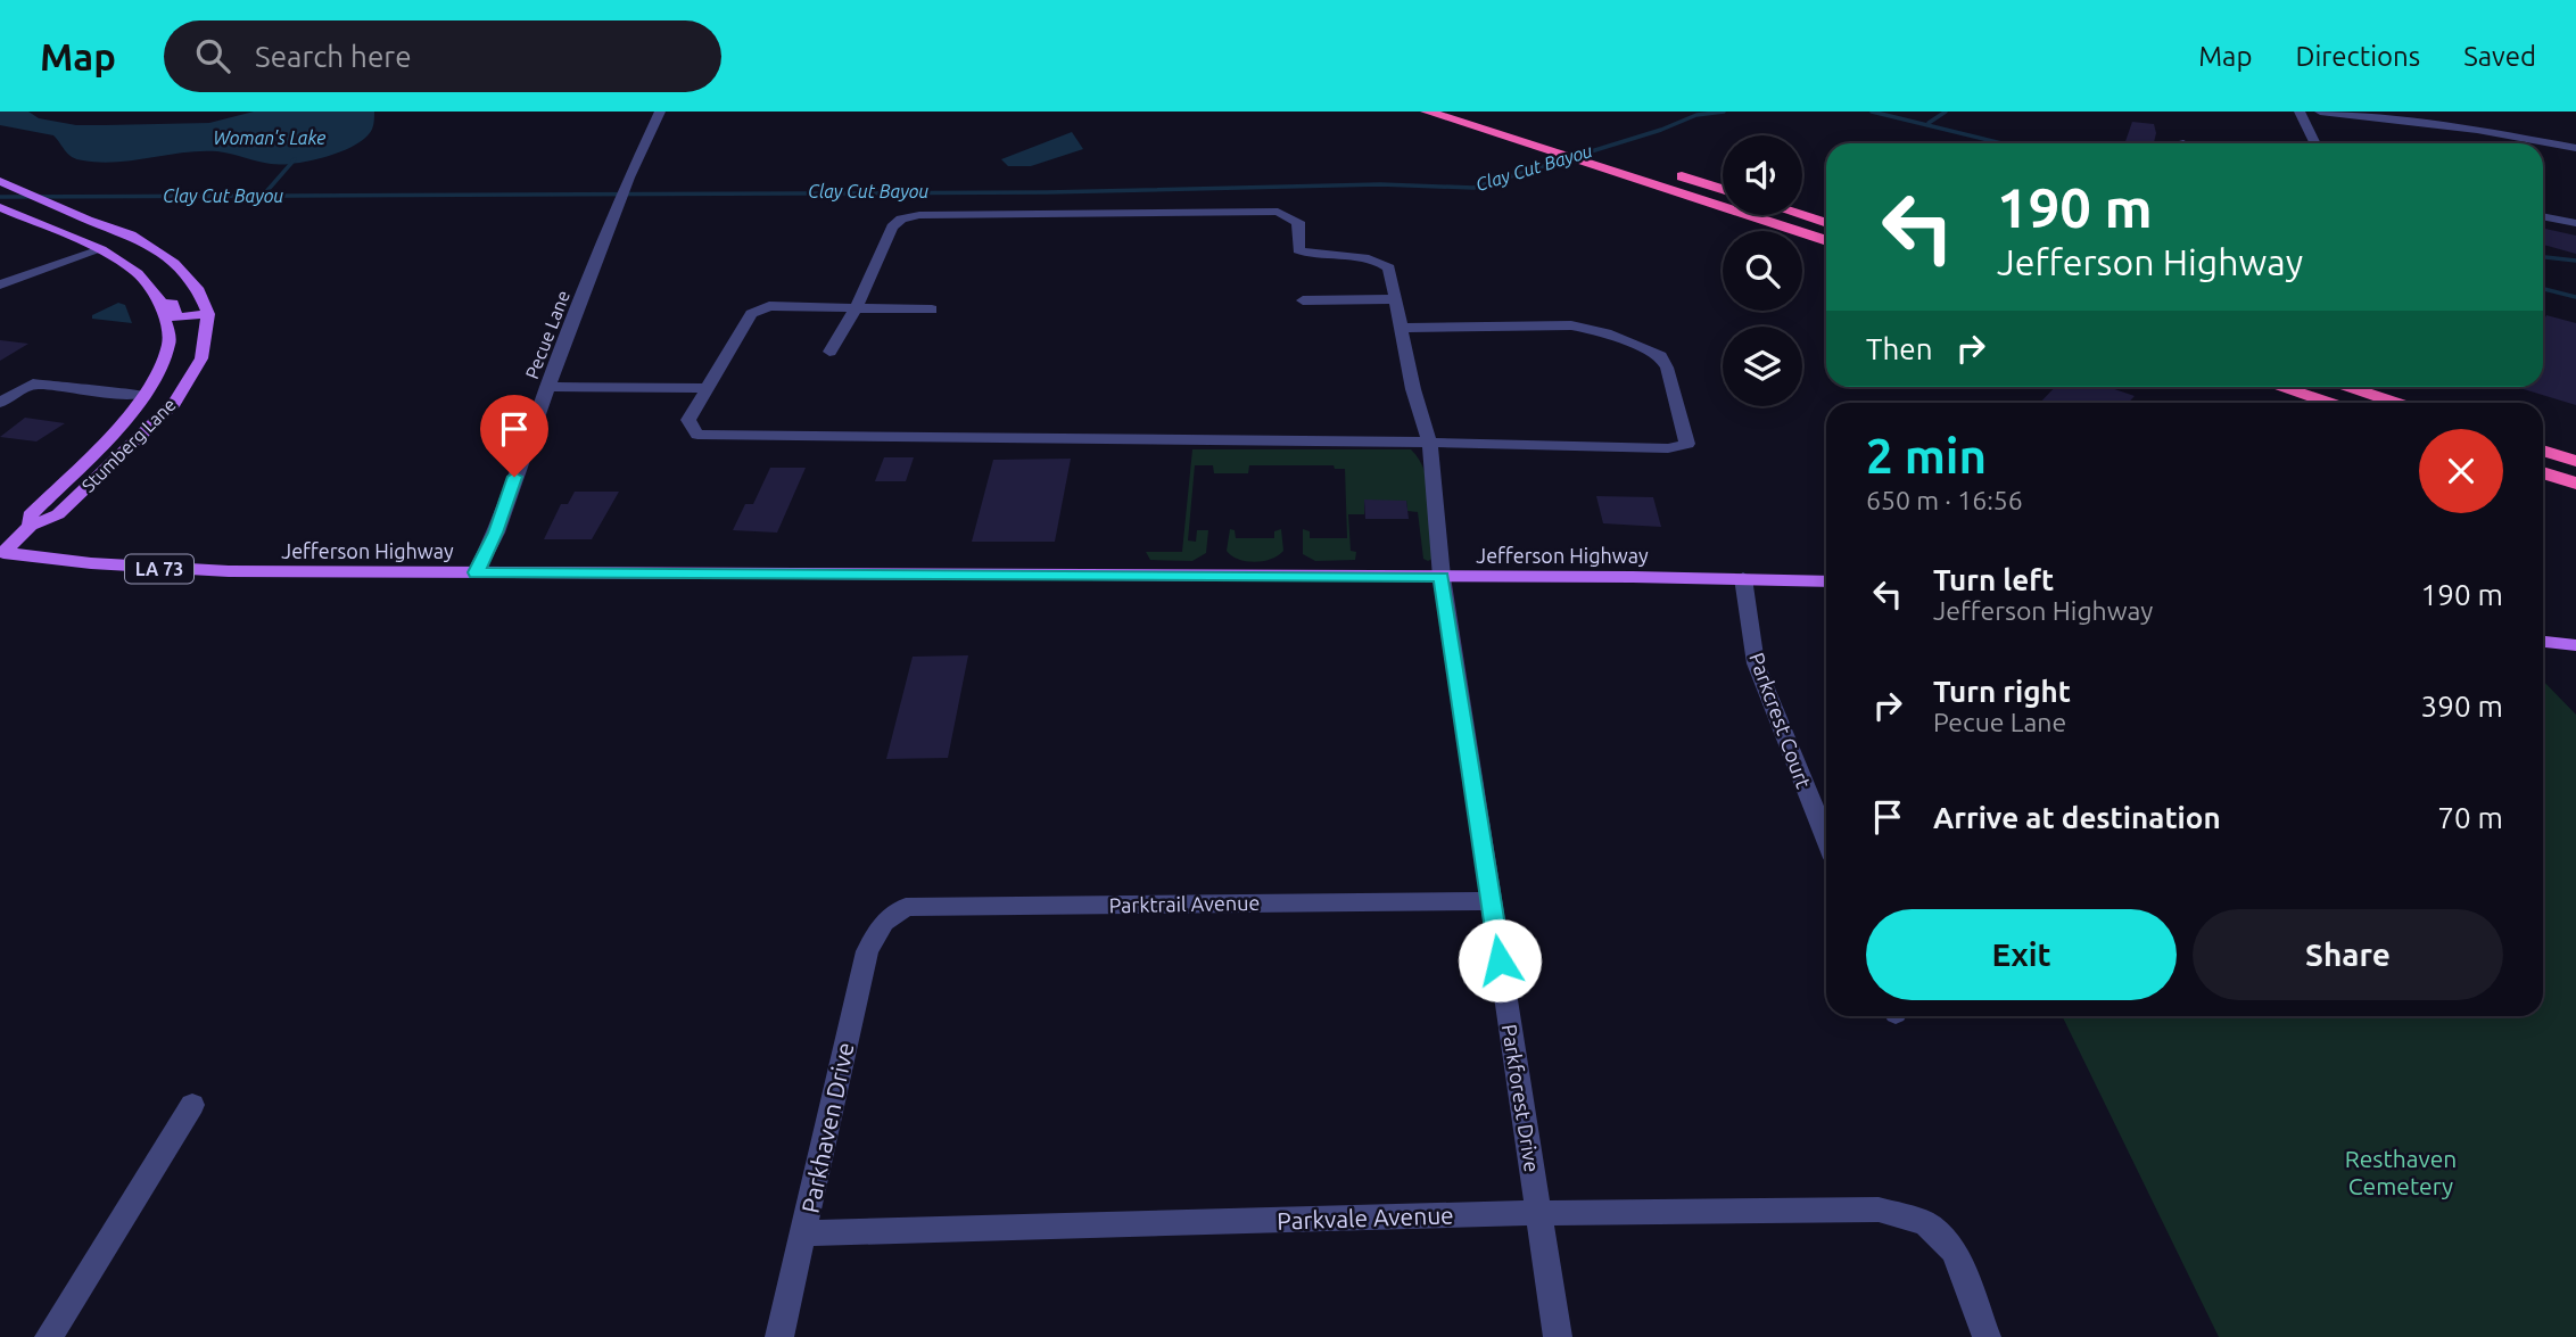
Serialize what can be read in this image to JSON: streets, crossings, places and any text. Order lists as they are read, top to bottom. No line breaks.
{"streets":{"main road":["Stumberg Lane","Jefferson Highway","LA 73"],"street":["Pecue Lane","Parkcrest Court","Parktrail Avenue","Parkforest Drive","Parkhaven Drive","Parkvale Avenue"]},"crossings":[["Pecue Lane","Jefferson Highway"],["Stumberg Lane","Jefferson Highway"],["Jefferson Highway","Parkcrest Court"],["Jefferson Highway","Parkforest Drive"],["Parktrail Avenue","Parkforest Drive"],["Parktrail Avenue","Parkhaven Drive"],["Parkforest Drive","Parkvale Avenue"],["Parkhaven Drive","Parkvale Avenue"]],"water":["Woman's Lake","Clay Cut Bayou"],"parks":["Resthaven Cemetery"],"page":{"header":"Map","search":"Search here","nav":["Map","Directions","Saved"],"turn":["190 m","Jefferson Highway"],"then":"Then","heading":["2 min","650 m · 16:56"],"list":[{"name":"Turn left","note":"Jefferson Highway","value":"190 m"},{"name":"Turn right","note":"Pecue Lane","value":"390 m"},{"name":"Arrive at destination","value":"70 m"}],"buttons":["Exit","Share"]}}
